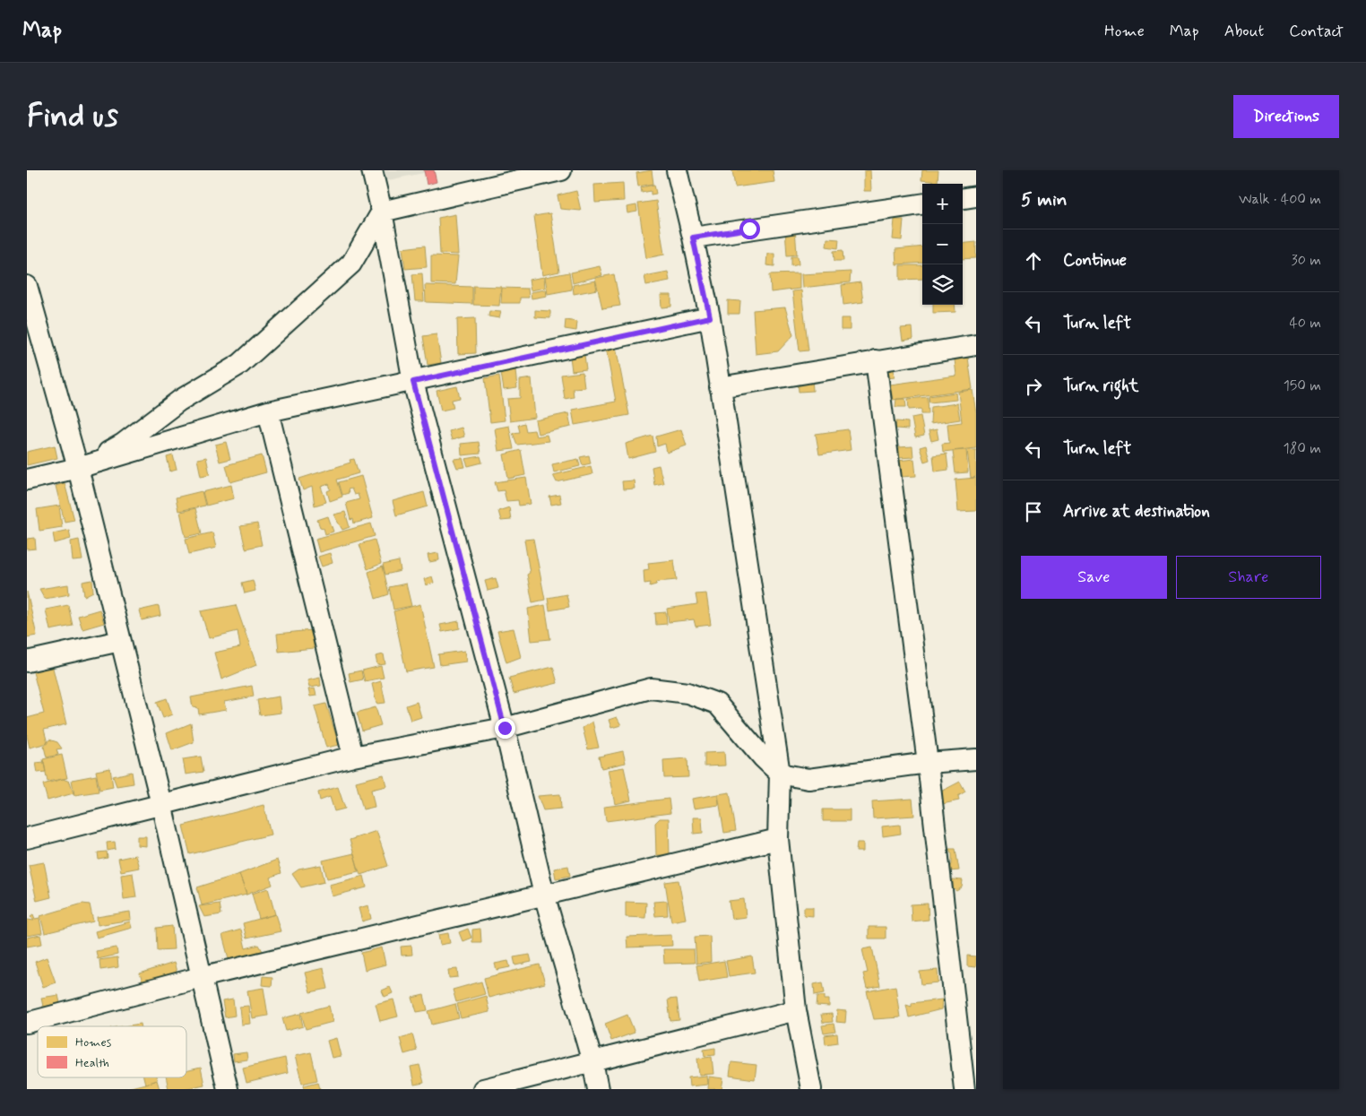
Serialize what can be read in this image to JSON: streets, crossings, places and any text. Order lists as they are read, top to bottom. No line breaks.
{"legend":["Homes","Health"],"page":{"header":"Map","nav":["Home","Map","About","Contact"],"buttons":["Directions",["Save","Share"]],"title":"Find us","heading":["5 min","Walk · 400 m"],"map_buttons":["+","−"],"list":[["Continue","30 m"],["Turn left","40 m"],["Turn right","150 m"],["Turn left","180 m"],"Arrive at destination"]}}
